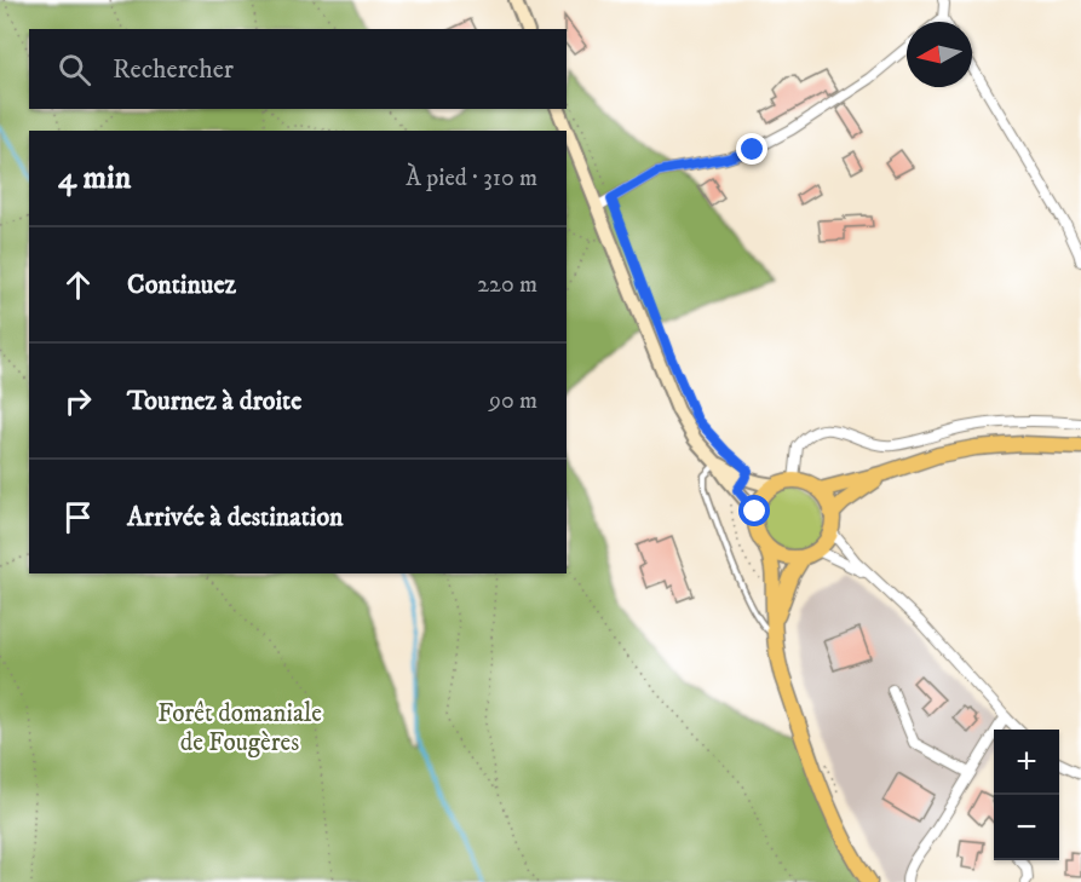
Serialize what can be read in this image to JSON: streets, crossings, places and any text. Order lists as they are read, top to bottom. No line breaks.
{"parks":["Forêt domaniale de Fougères"],"north":"left","page":{"search":"Rechercher","heading":["4 min","À pied · 310 m"],"list":[["Continuez","220 m"],["Tournez à droite","90 m"],"Arrivée à destination"],"map_buttons":["+","−"]}}
